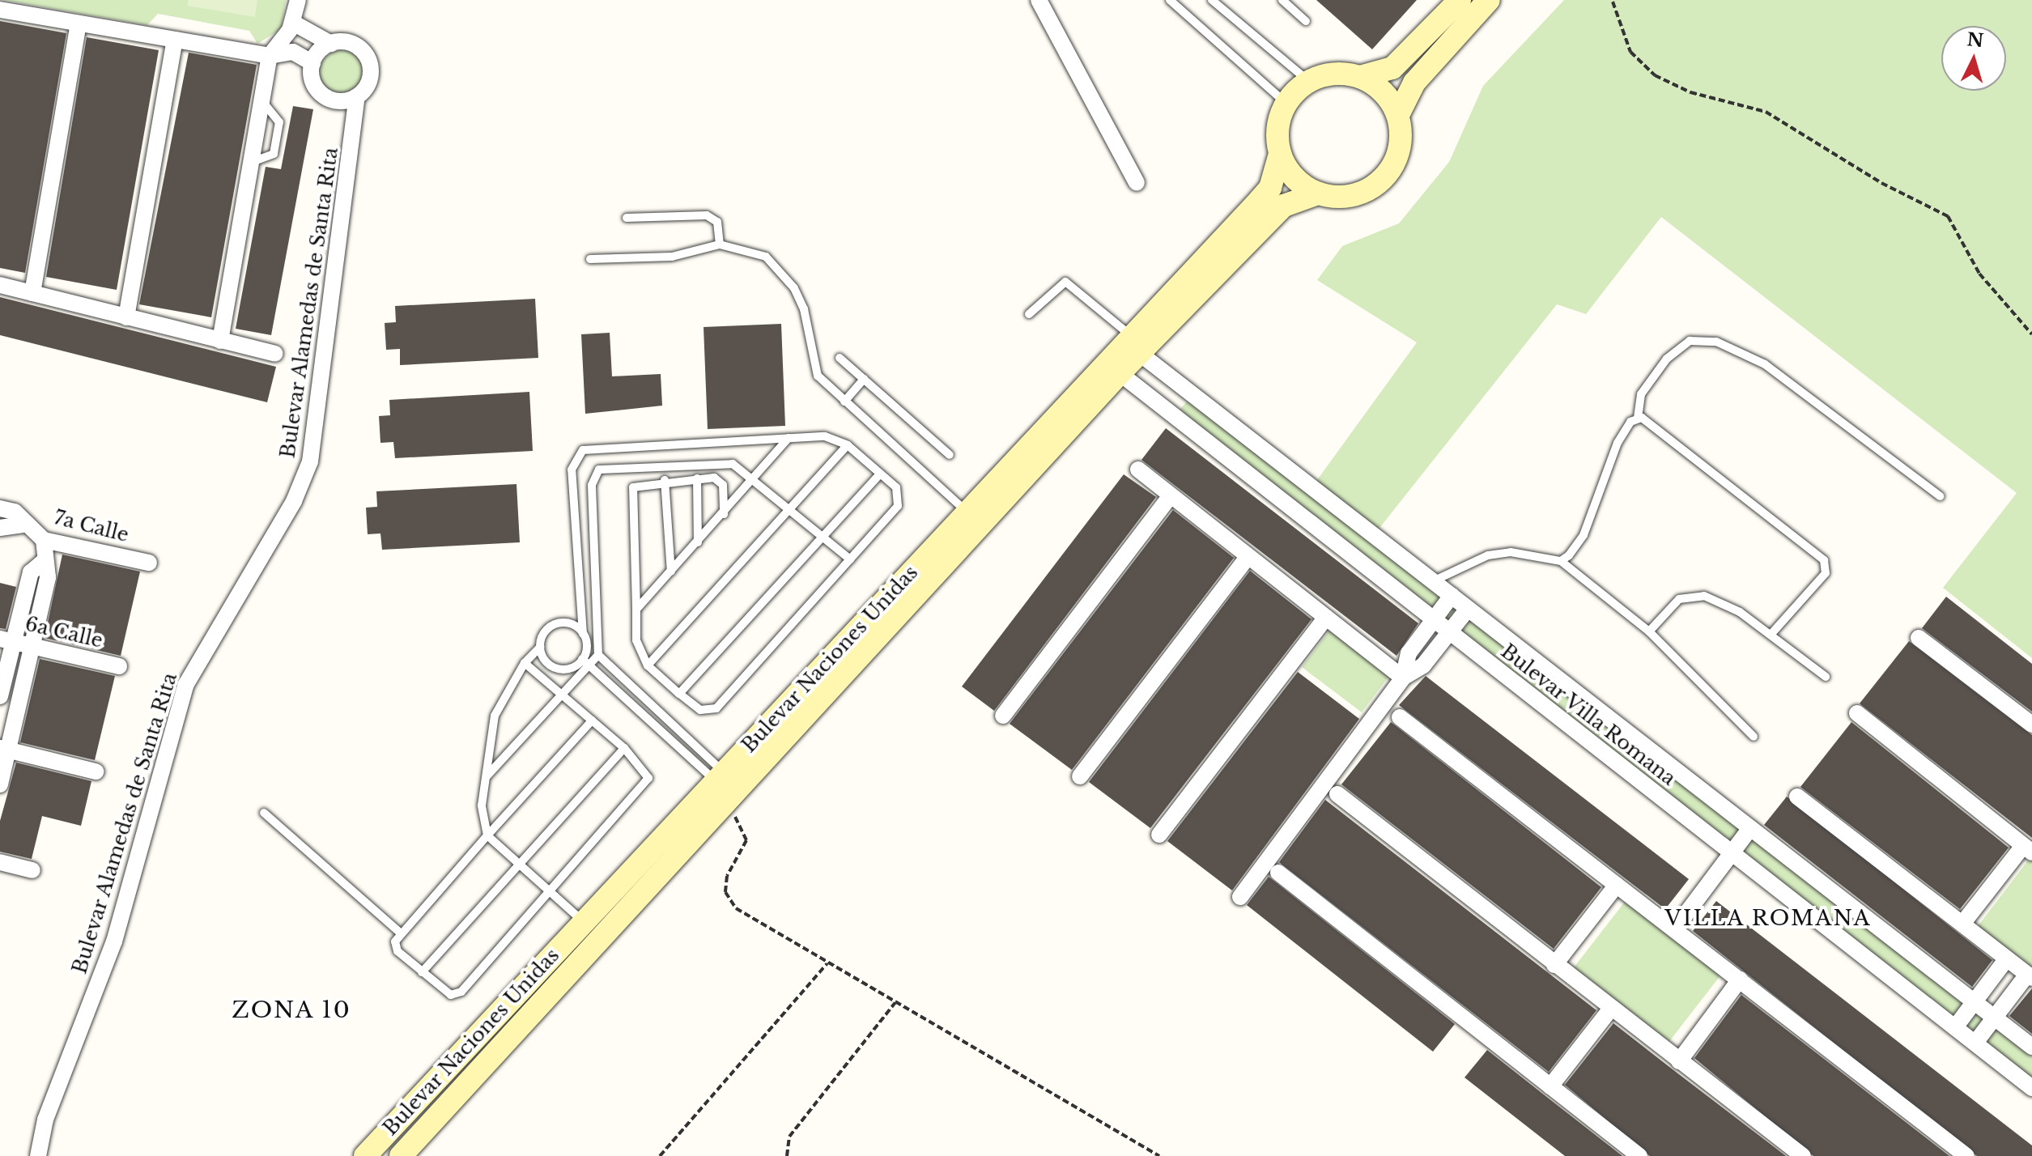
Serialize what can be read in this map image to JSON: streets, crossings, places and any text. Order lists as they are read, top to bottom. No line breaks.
{"streets":{"main road":["Bulevar Naciones Unidas"],"street":["Bulevar Alamedas de Santa Rita","7a Calle","6a Calle","Bulevar Villa Romana"]},"crossings":[["Bulevar Naciones Unidas","Bulevar Villa Romana"]],"districts":["VILLA ROMANA","ZONA 10"],"north":"top"}
